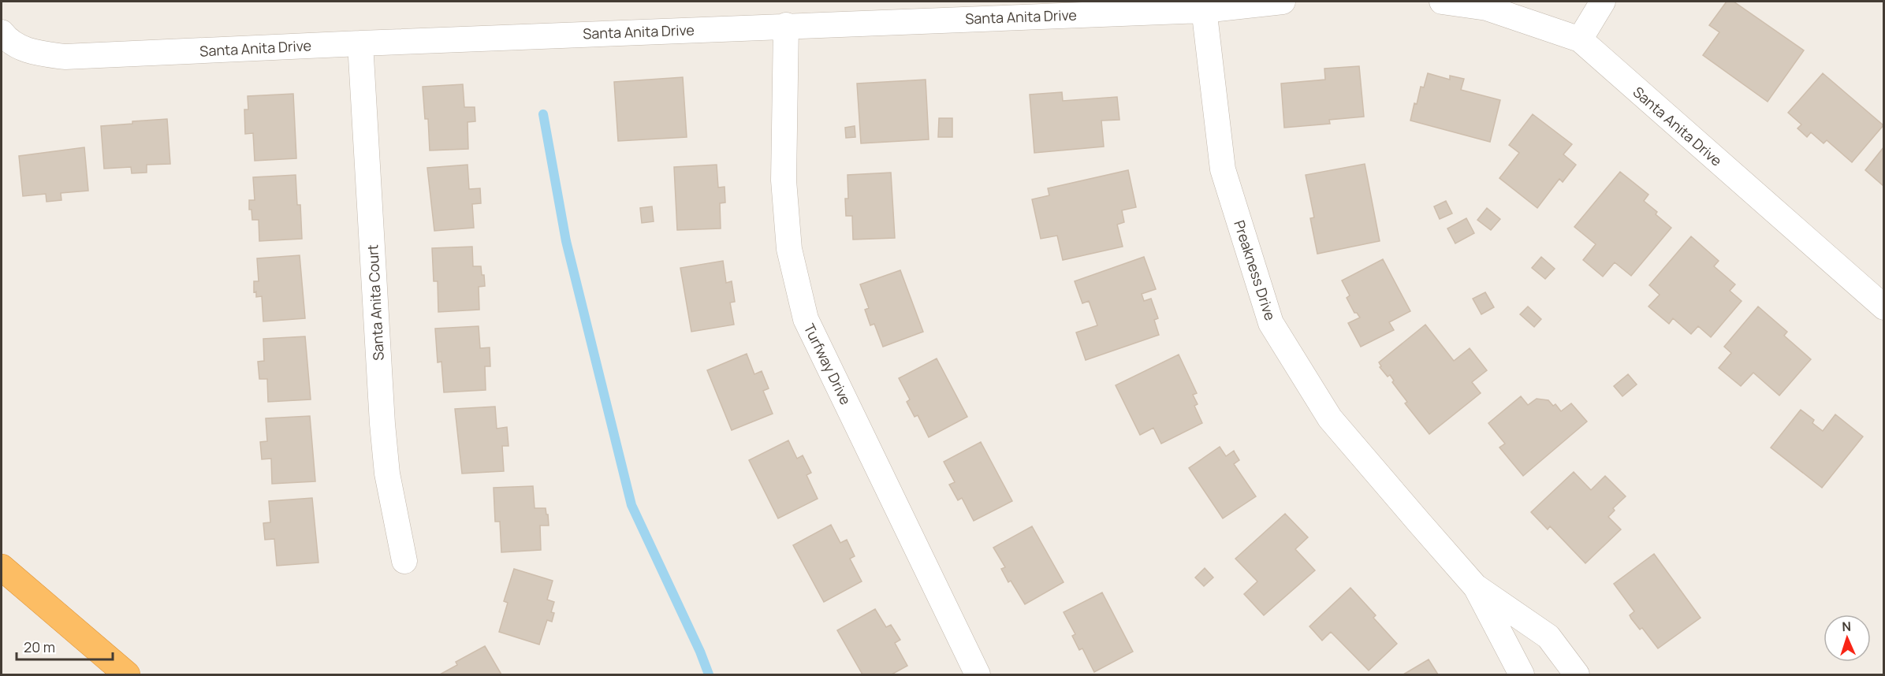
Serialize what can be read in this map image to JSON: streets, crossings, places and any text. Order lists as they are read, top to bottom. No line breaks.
{"streets":{"street":["Santa Anita Drive","Preakness Drive","Santa Anita Court","Turfway Drive"]},"crossings":[["Santa Anita Drive","Preakness Drive"],["Santa Anita Drive","Santa Anita Court"],["Santa Anita Drive","Turfway Drive"]],"scale_bar":"20 m","north":"top"}
